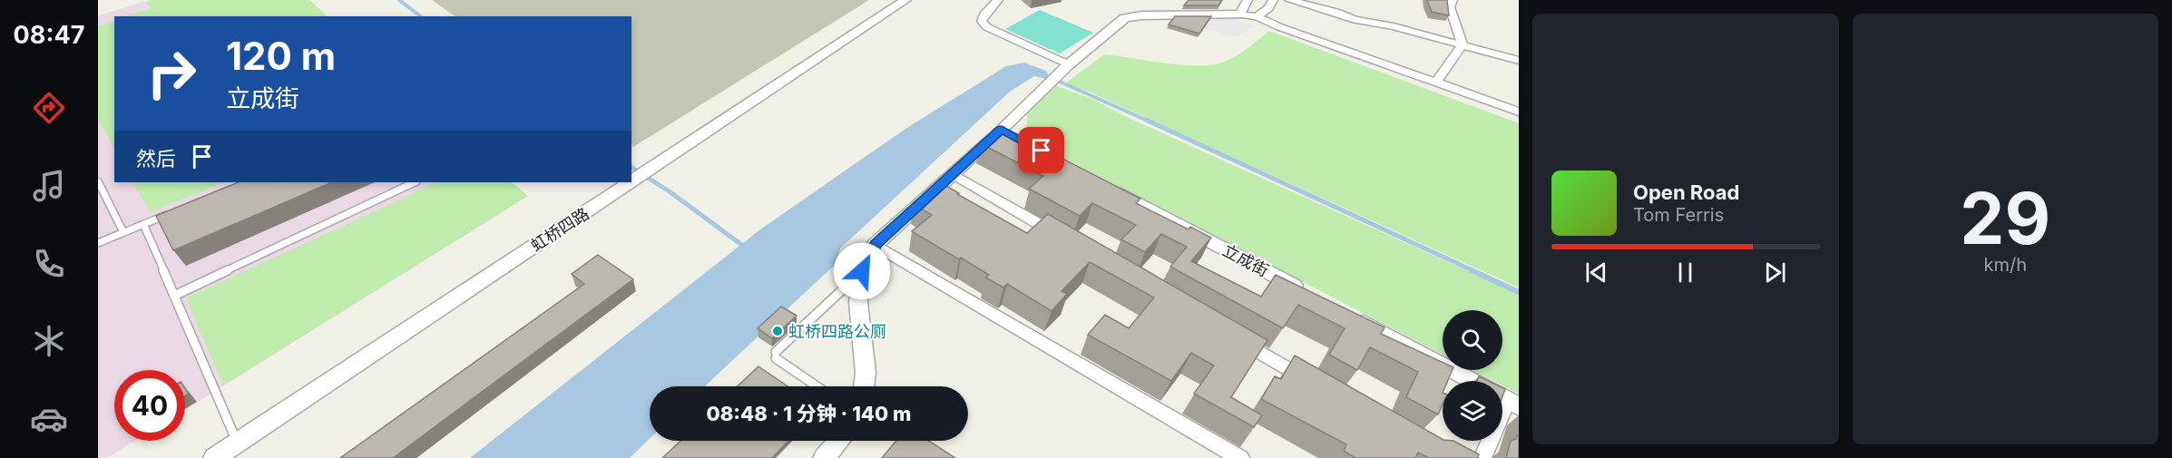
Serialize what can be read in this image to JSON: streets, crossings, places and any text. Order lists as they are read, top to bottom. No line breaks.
{"streets":{"street":["虹桥四路","立成街"]},"places":["虹桥四路公厕"],"page":{"tabs":"08:47","tile":["29","km/h"],"turn":["120 m","立成街"],"then":"然后","song":["Open Road","Tom Ferris"],"limit":"40","trip":"08:48 · 1 分钟 · 140 m"}}
